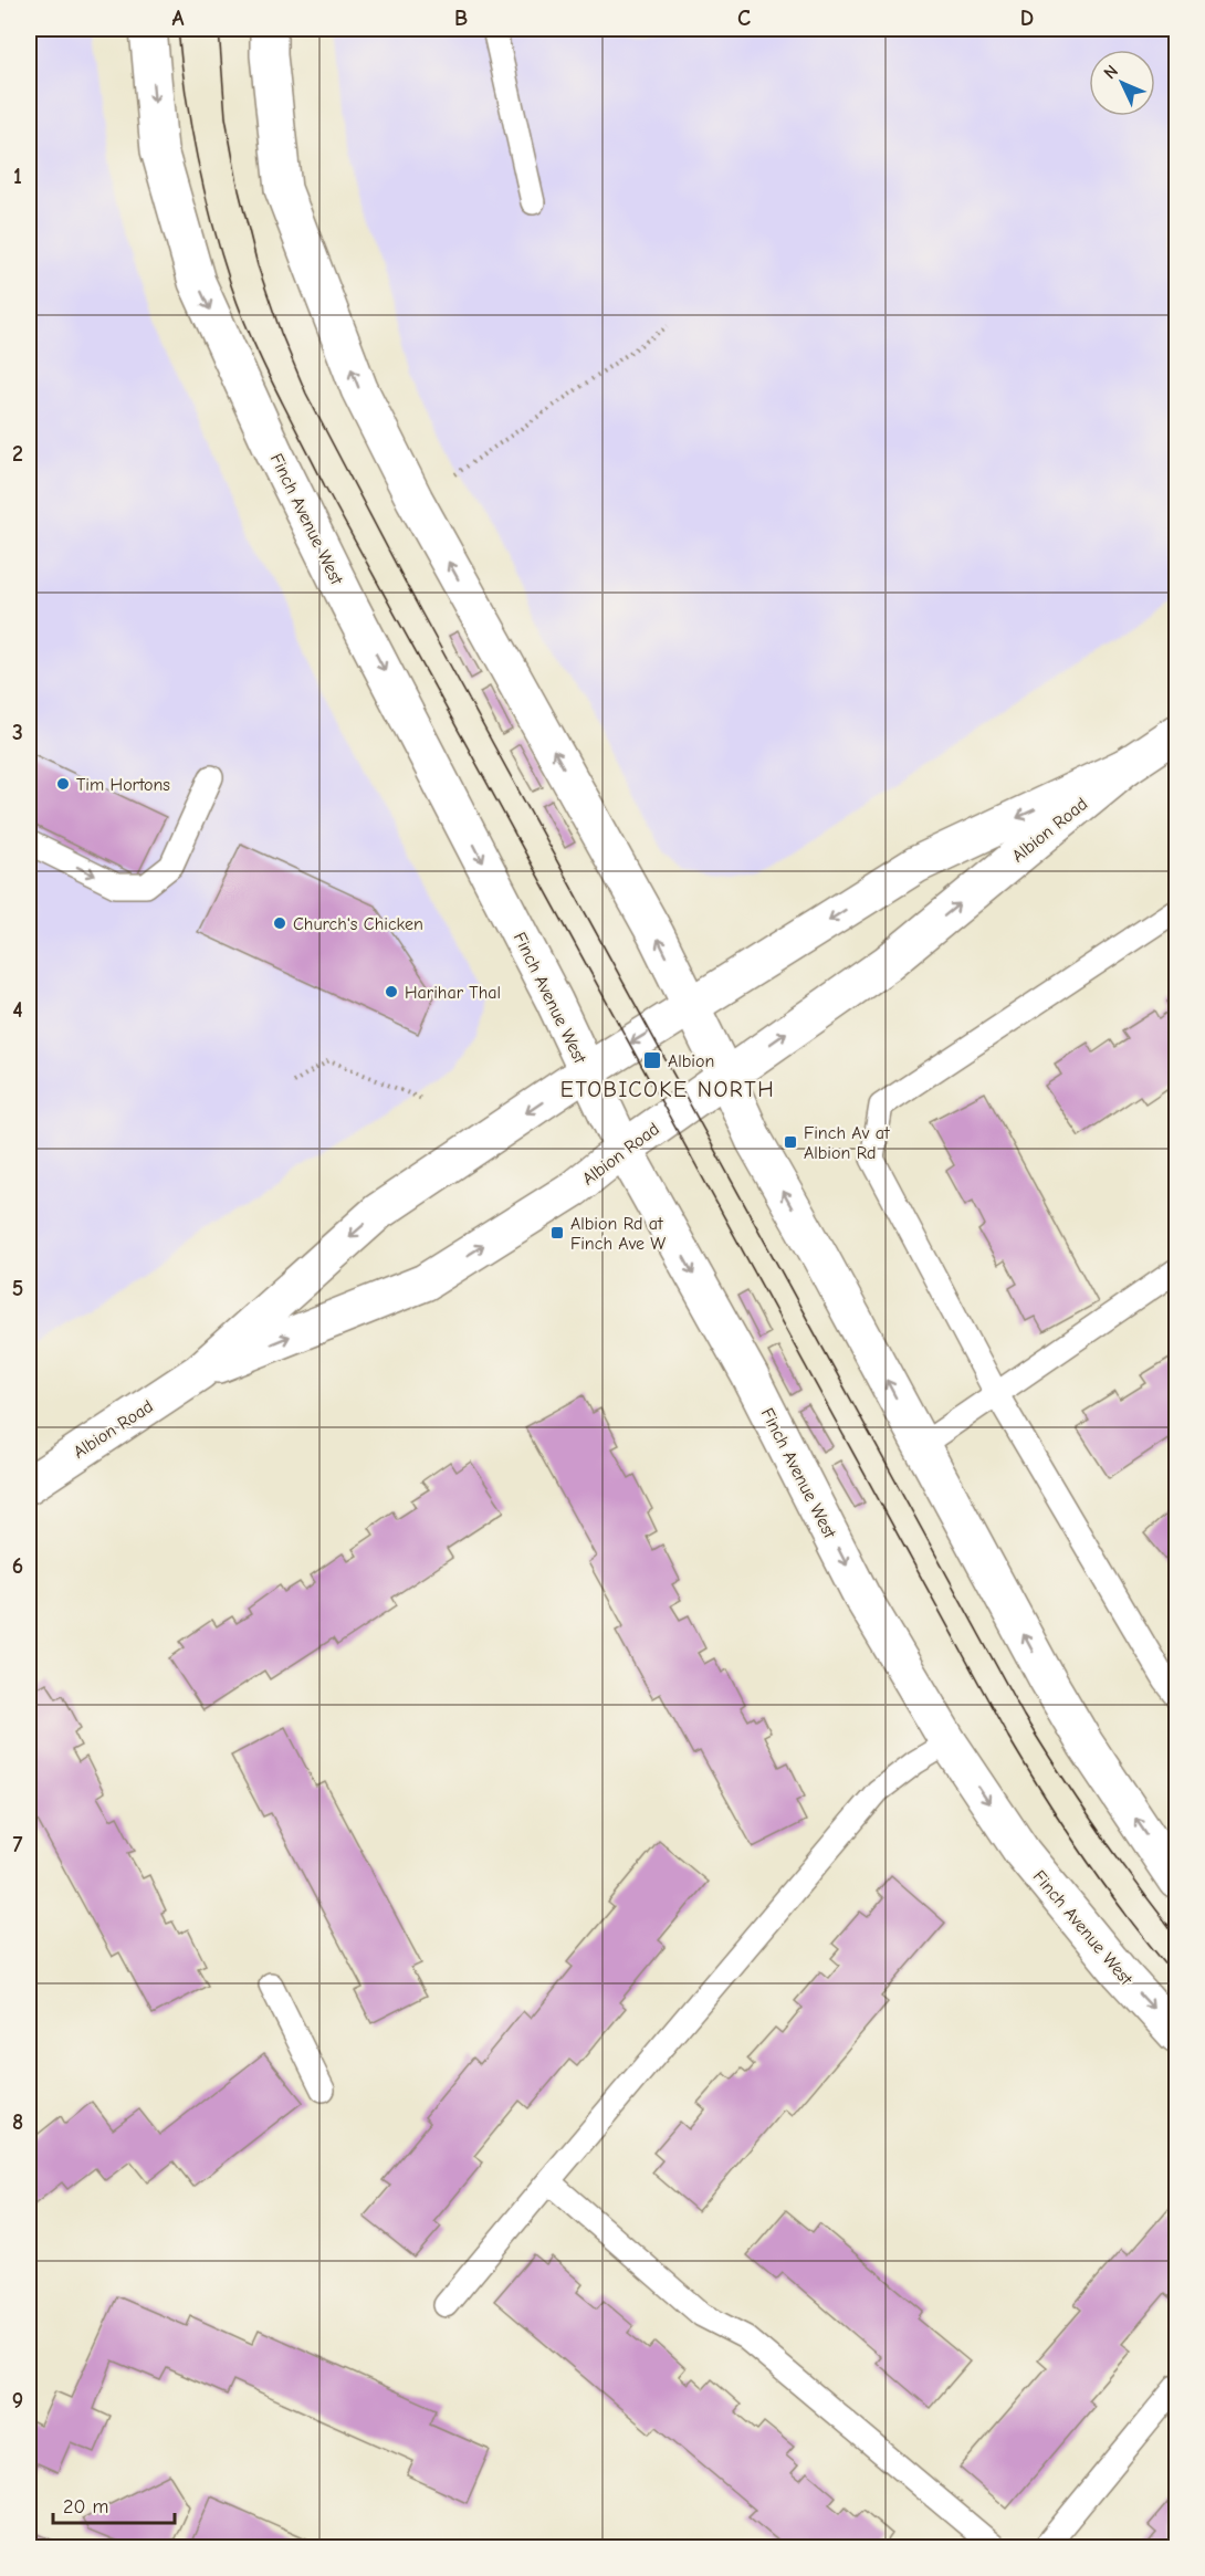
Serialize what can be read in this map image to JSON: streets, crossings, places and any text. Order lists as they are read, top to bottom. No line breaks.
{"streets":{"main road":["Finch Avenue West","Albion Road"]},"crossings":[["Finch Avenue West","Albion Road"]],"districts":["ETOBICOKE NORTH"],"places":{"other":["Tim Hortons","Church's Chicken","Harihar Thal"],"transit":["Albion","Finch Av at Albion Rd","Albion Rd at Finch Ave W"]},"scale_bar":"20 m","north":"top left","grid":{"columns":["A","B","C","D"],"rows":["1","2","3","4","5","6","7","8","9"]}}
